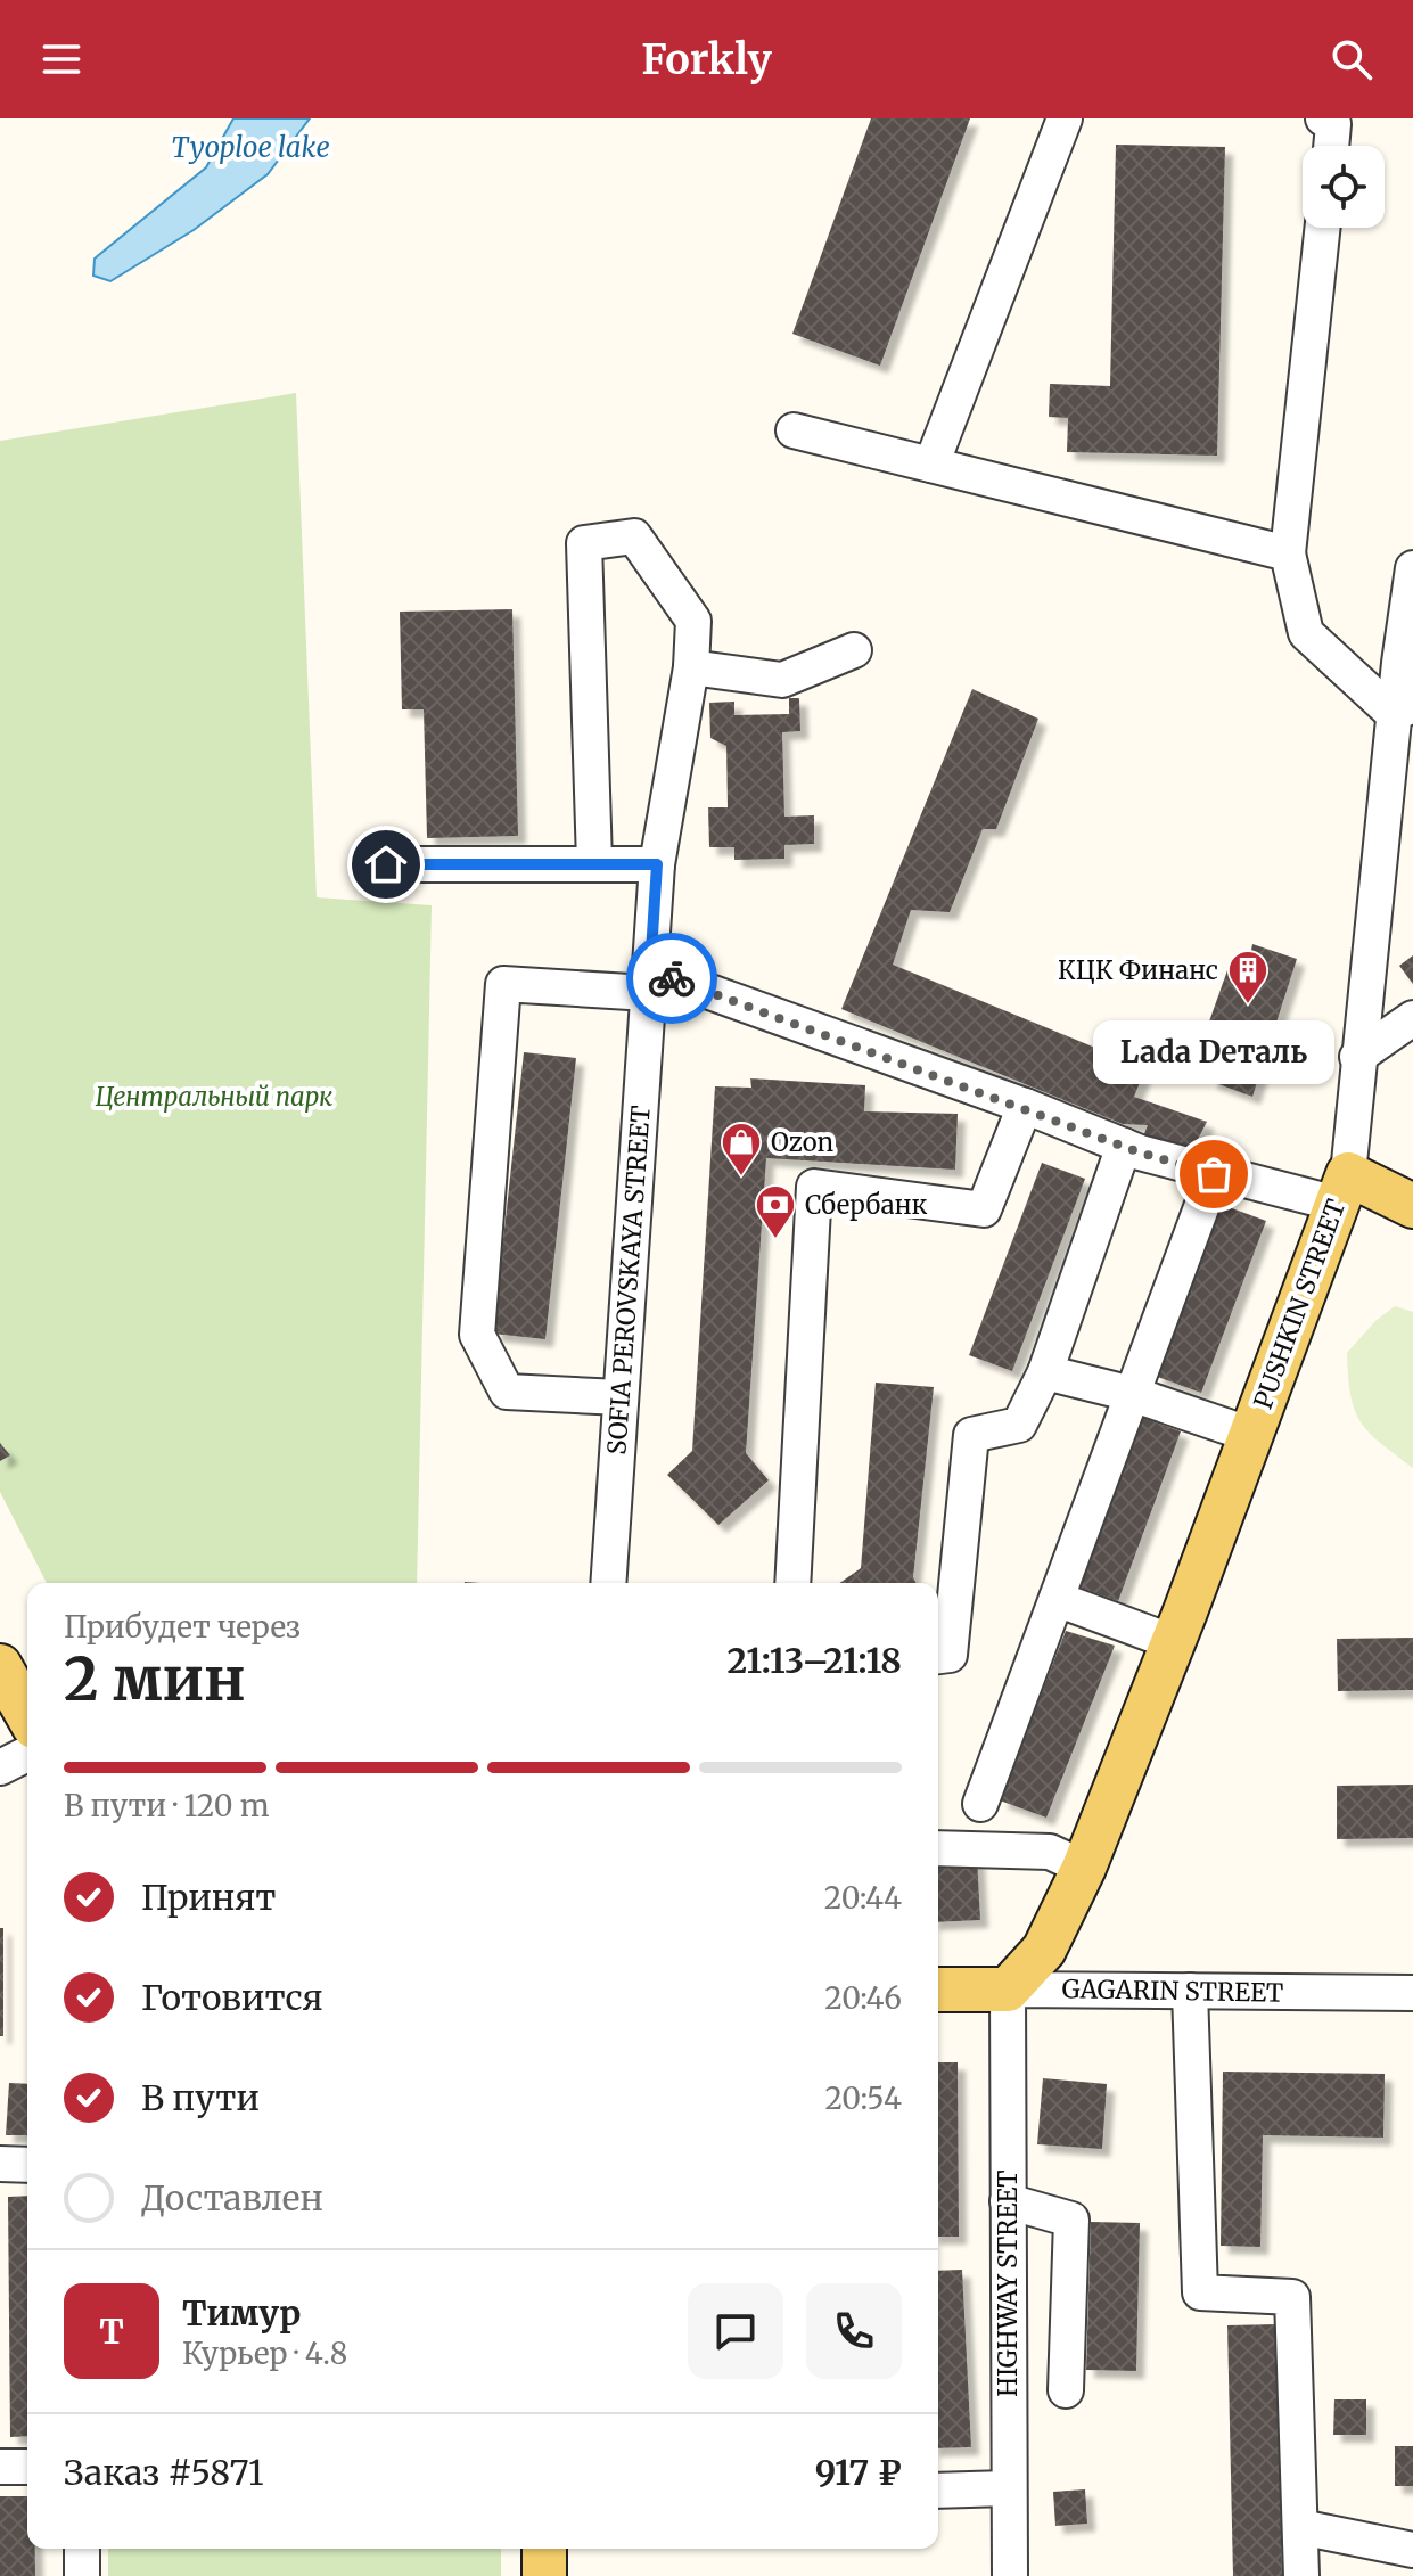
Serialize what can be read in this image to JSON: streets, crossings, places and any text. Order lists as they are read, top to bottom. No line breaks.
{"streets":{"main road":["PUSHKIN STREET","GAGARIN STREET"],"street":["SOFIA PEROVSKAYA STREET","HIGHWAY STREET"]},"crossings":[["PUSHKIN STREET","GAGARIN STREET"],["PUSHKIN STREET","HIGHWAY STREET"],["GAGARIN STREET","HIGHWAY STREET"]],"water":["Tyoploe lake"],"parks":["Центральный парк"],"places":{"building":["КЦК Финанс"],"other":["Lada Dеталь"],"shop":["Ozon"],"bank":["Сбербанк"]},"page":{"header":"Forkly","bubble":"Lada Dеталь","heading":["2 мин","Прибудет через","21:13–21:18"],"panel":["Тимур","Курьер · 4.8","Заказ #5871","917 ₽"],"bar":"В пути · 120 m","list":[["Принят","20:44"],["Готовится","20:46"],["В пути","20:54"],"Доставлен"],"round":"Т"}}
